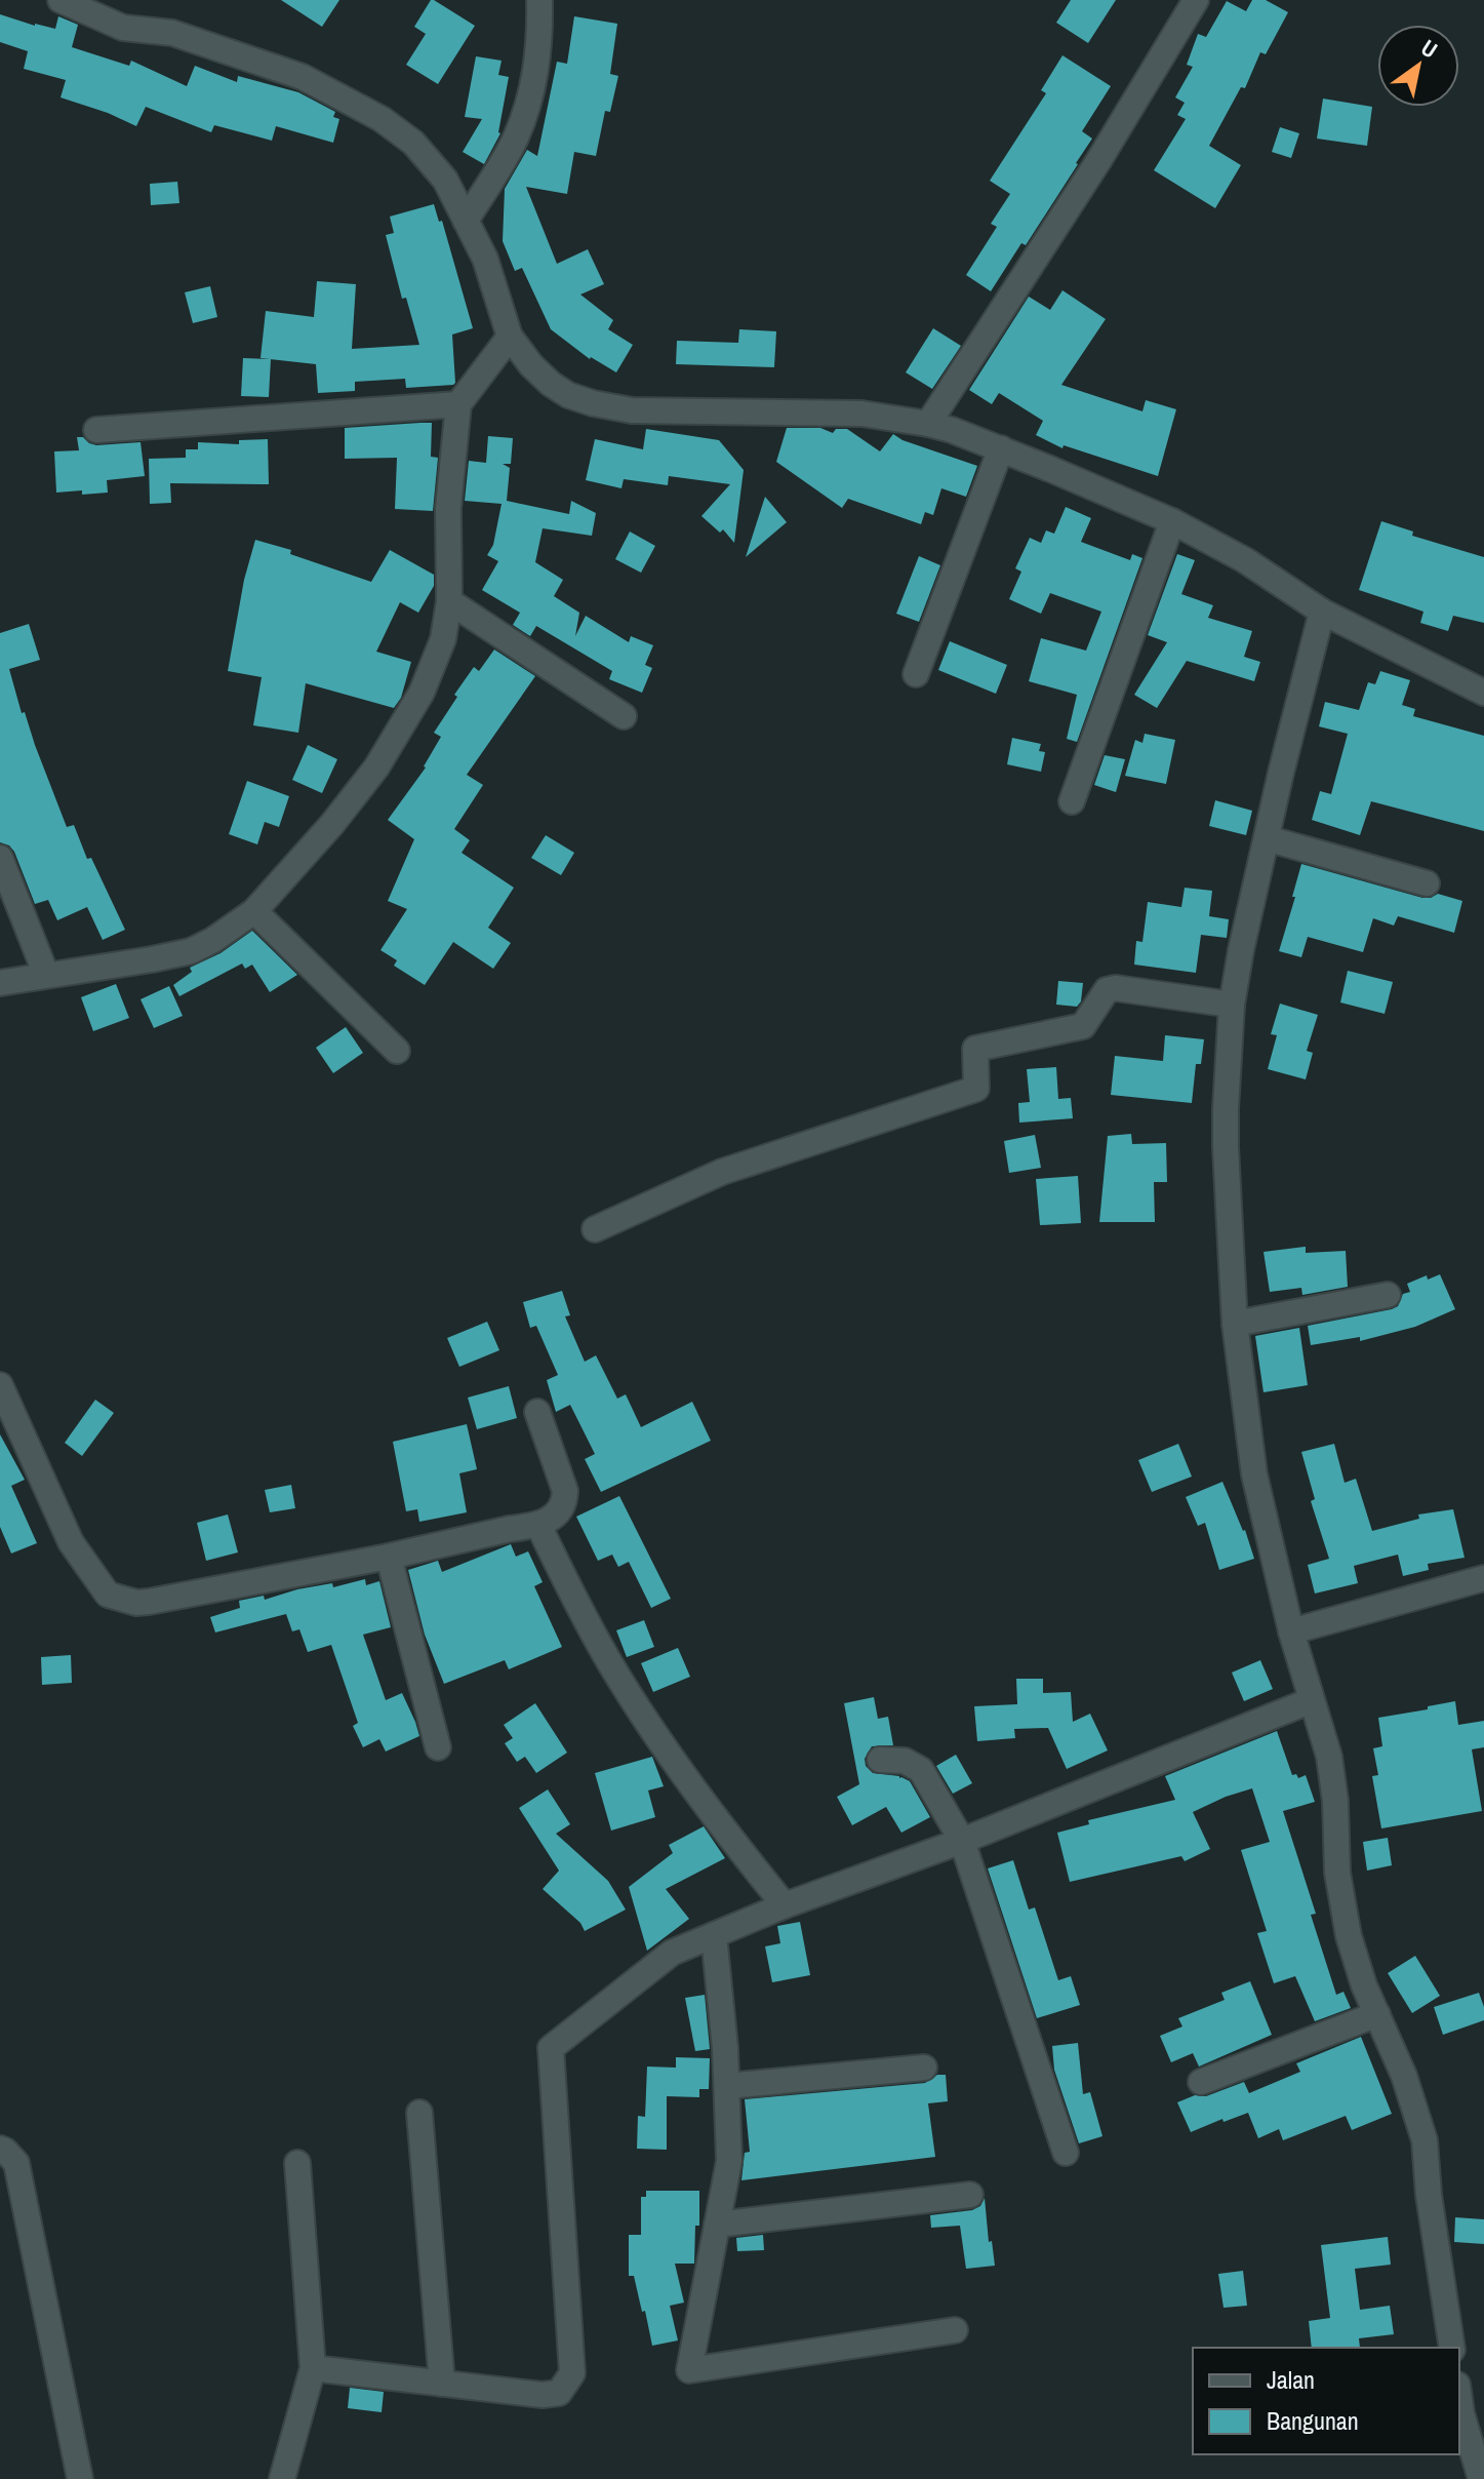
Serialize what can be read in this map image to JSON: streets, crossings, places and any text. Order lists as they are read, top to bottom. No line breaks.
{"legend":["Jalan","Bangunan"],"north":"top right"}
